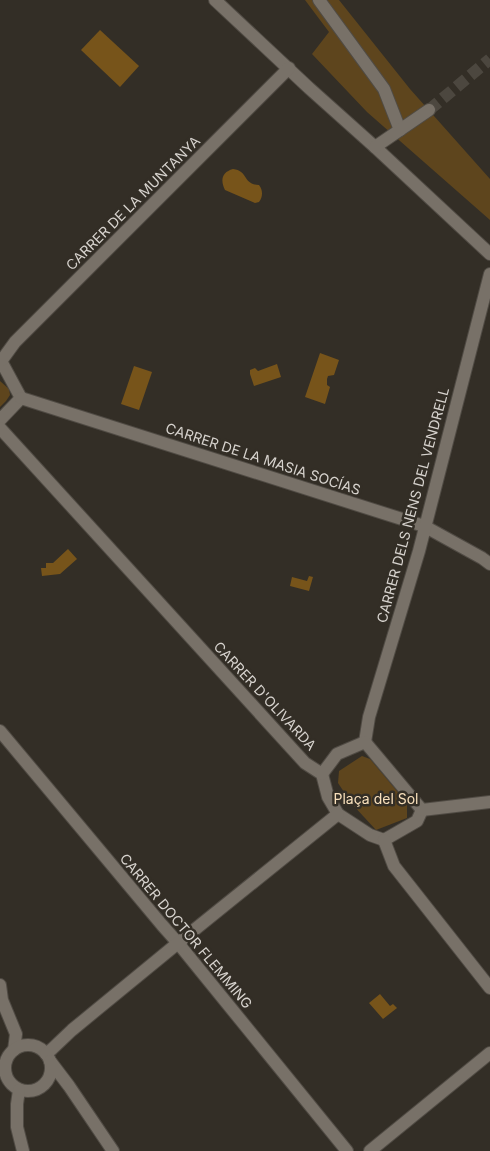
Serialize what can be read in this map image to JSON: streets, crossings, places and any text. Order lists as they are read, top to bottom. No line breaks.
{"streets":{"street":["CARRER DE LA MUNTANYA","CARRER DE LA MASIA SOCÍAS","CARRER DELS NENS DEL VENDRELL","CARRER D'OLIVARDA","CARRER DOCTOR FLEMMING"]},"crossings":[["CARRER DE LA MASIA SOCÍAS","CARRER DELS NENS DEL VENDRELL"]],"parks":["Plaça del Sol"]}
